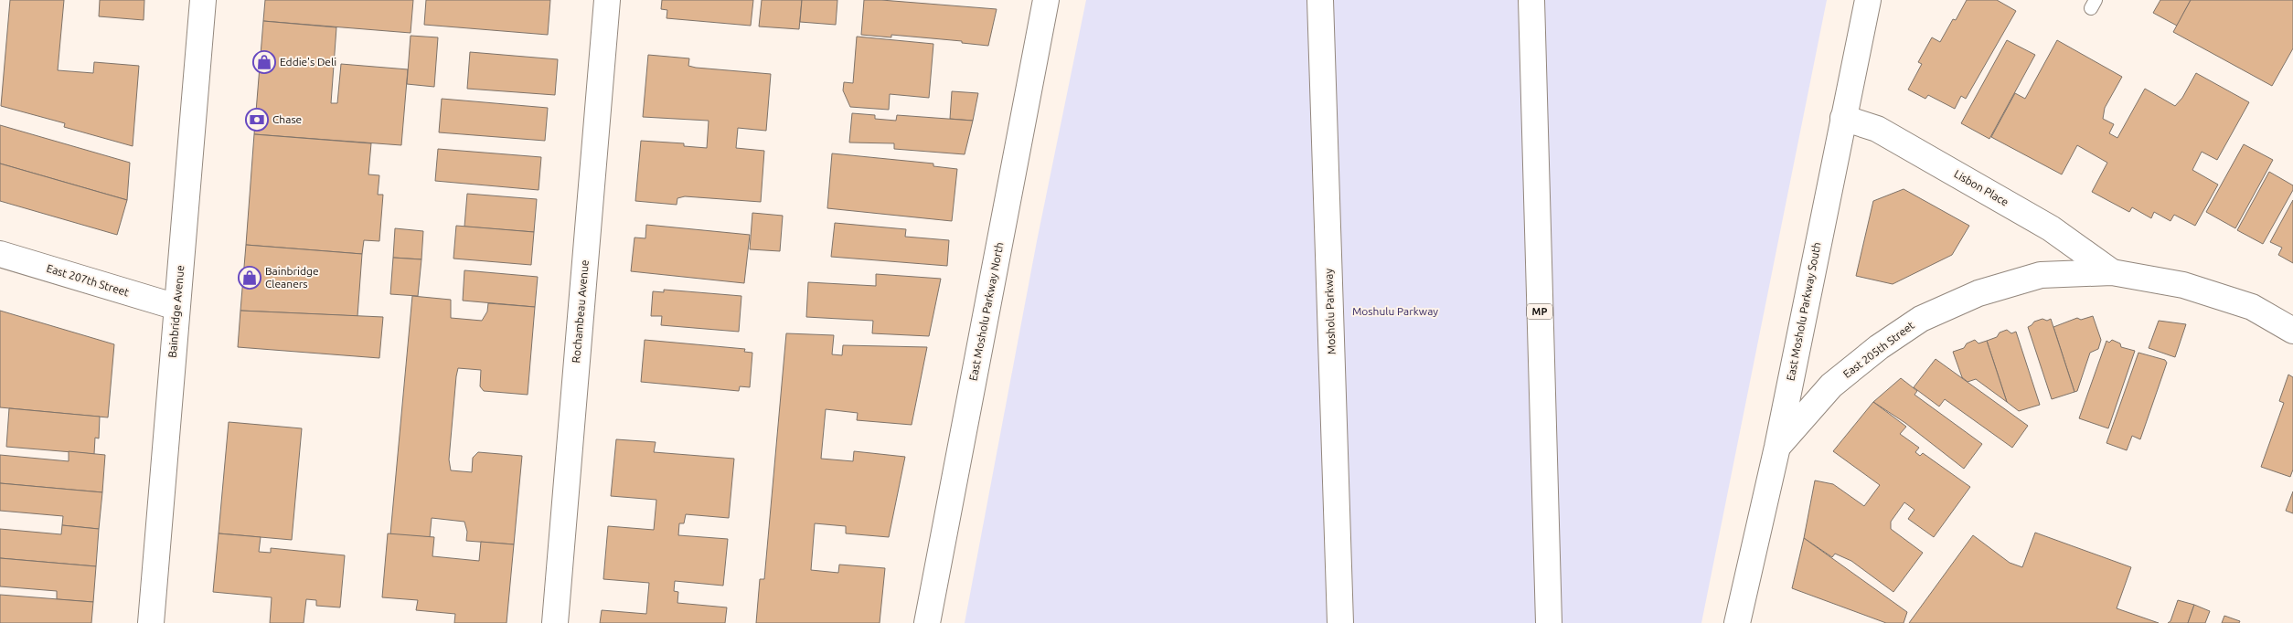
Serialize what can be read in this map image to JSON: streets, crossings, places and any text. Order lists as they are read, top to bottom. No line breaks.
{"streets":{"street":["Lisbon Place","East 207th Street","Bainbridge Avenue","Rochambeau Avenue","East Mosholu Parkway North","Mosholu Parkway","MP","East Mosholu Parkway South","East 205th Street"]},"crossings":[["Lisbon Place","East Mosholu Parkway South"],["Lisbon Place","East 205th Street"],["East 207th Street","Bainbridge Avenue"],["East Mosholu Parkway South","East 205th Street"]],"parks":["Moshulu Parkway"],"places":{"shop":["Eddie's Deli","Bainbridge Cleaners"],"bank":["Chase"]}}
